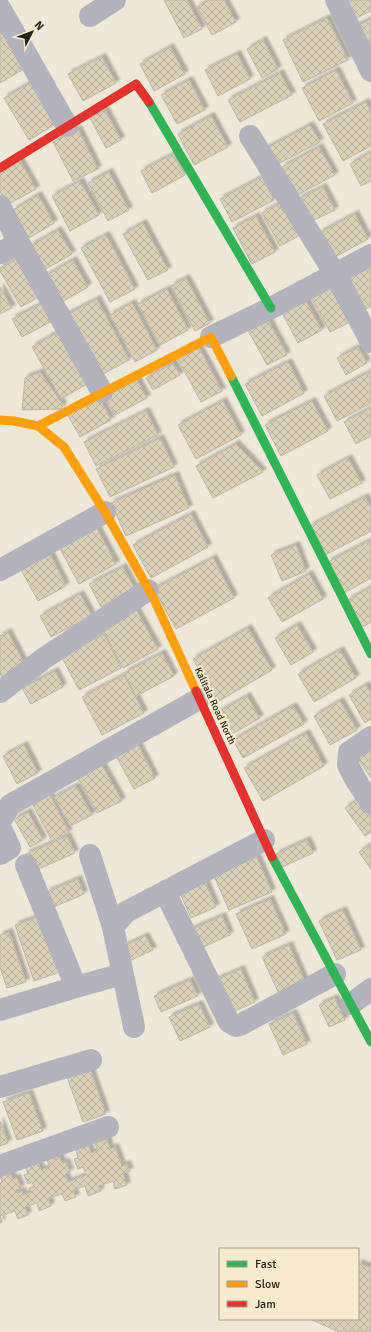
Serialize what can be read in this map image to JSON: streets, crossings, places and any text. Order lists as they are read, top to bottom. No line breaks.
{"streets":{"street":["Kalitala Road North"]},"legend":["Fast","Slow","Jam"],"north":"top right"}
